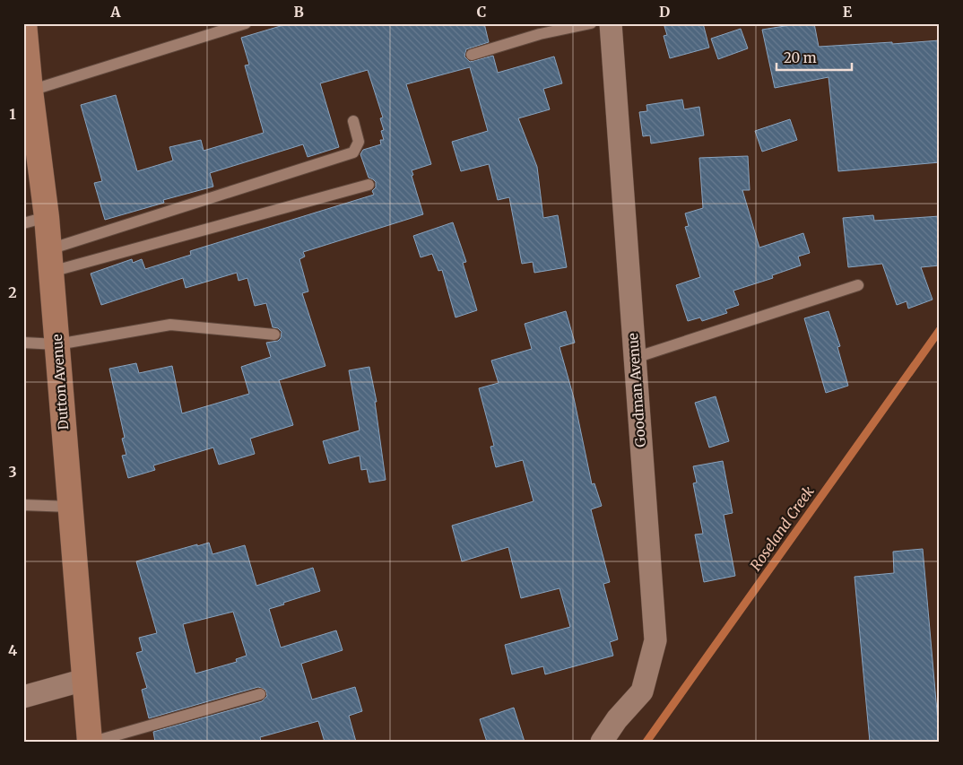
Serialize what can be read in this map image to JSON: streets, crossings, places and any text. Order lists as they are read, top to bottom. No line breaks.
{"streets":{"main road":["Dutton Avenue"],"street":["Goodman Avenue"]},"water":["Roseland Creek"],"scale_bar":"20 m","grid":{"columns":["A","B","C","D","E"],"rows":["1","2","3","4"]}}
